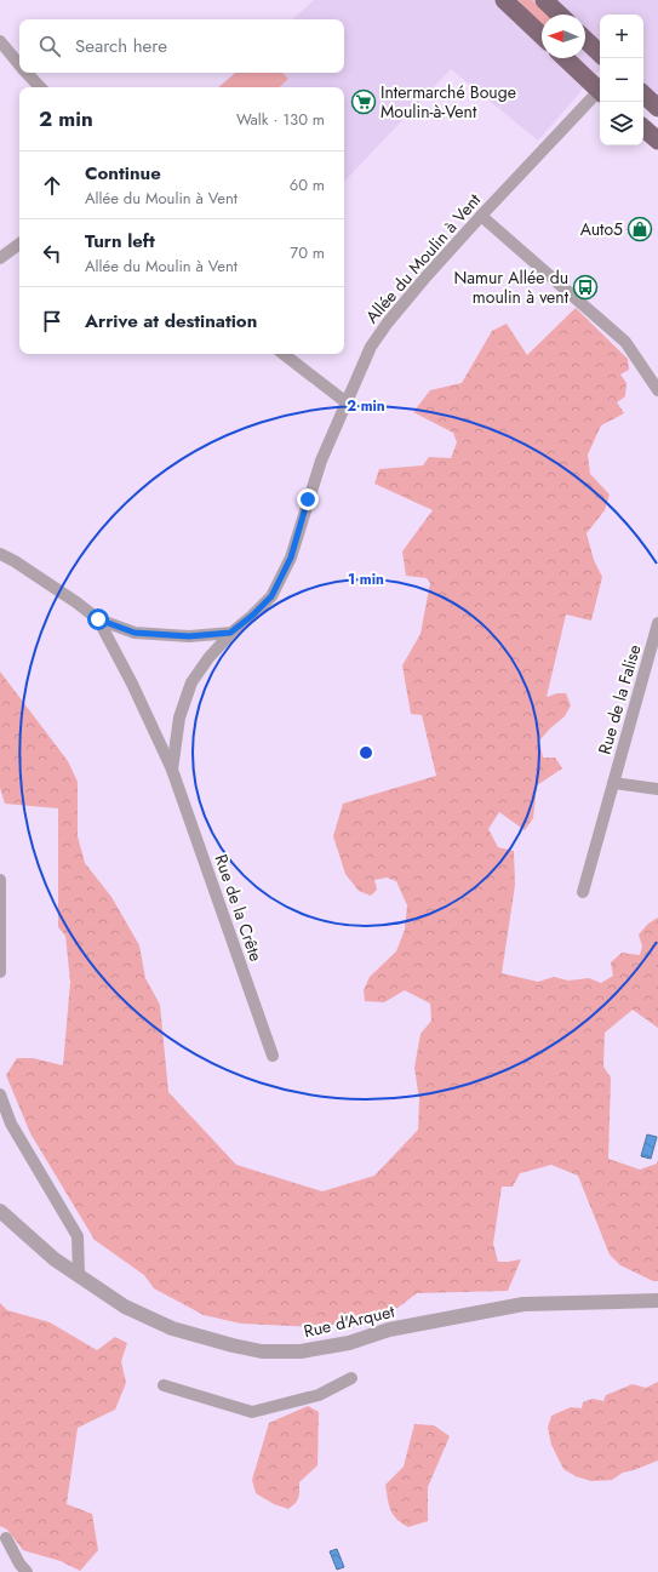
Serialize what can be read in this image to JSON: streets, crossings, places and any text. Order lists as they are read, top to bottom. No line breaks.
{"streets":{"street":["Allée du Moulin à Vent","Rue de la Falise","Rue de la Crête","Rue d'Arquet"]},"crossings":[["Allée du Moulin à Vent","Rue de la Crête"]],"places":{"supermarket":["Intermarché Bouge Moulin-à-Vent"],"shop":["Auto5"],"bus stop":["Namur Allée du moulin à vent"]},"north":"left","page":{"map_buttons":["+","−"],"search":"Search here","heading":["2 min","Walk · 130 m"],"list":[["Continue","Allée du Moulin à Vent","60 m"],["Turn left","Allée du Moulin à Vent","70 m"],"Arrive at destination"]},"rings":["2 min","1 min"]}
